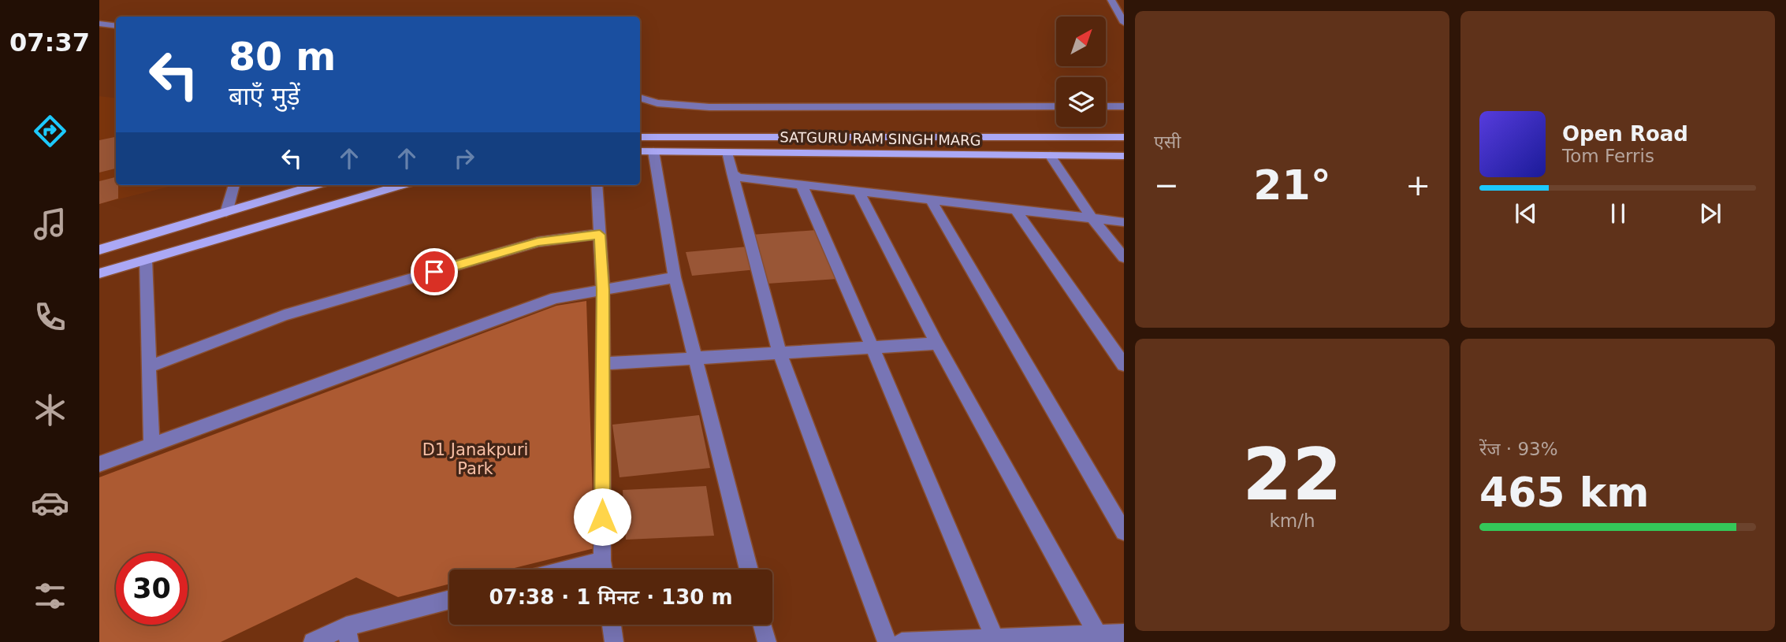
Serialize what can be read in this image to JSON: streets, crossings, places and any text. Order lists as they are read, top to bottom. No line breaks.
{"streets":{"main road":["SATGURU RAM SINGH MARG"]},"parks":["D1 Janakpuri Park"],"north":"top right","page":{"tabs":"07:37","tile":["एसी",["22","km/h"],["रेंज · 93%","465 km"]],"turn":["80 m","बाएँ मुड़ें"],"song":["Open Road","Tom Ferris"],"heat":["−","21°","+"],"limit":"30","trip":"07:38 · 1 मिनट · 130 m"}}
